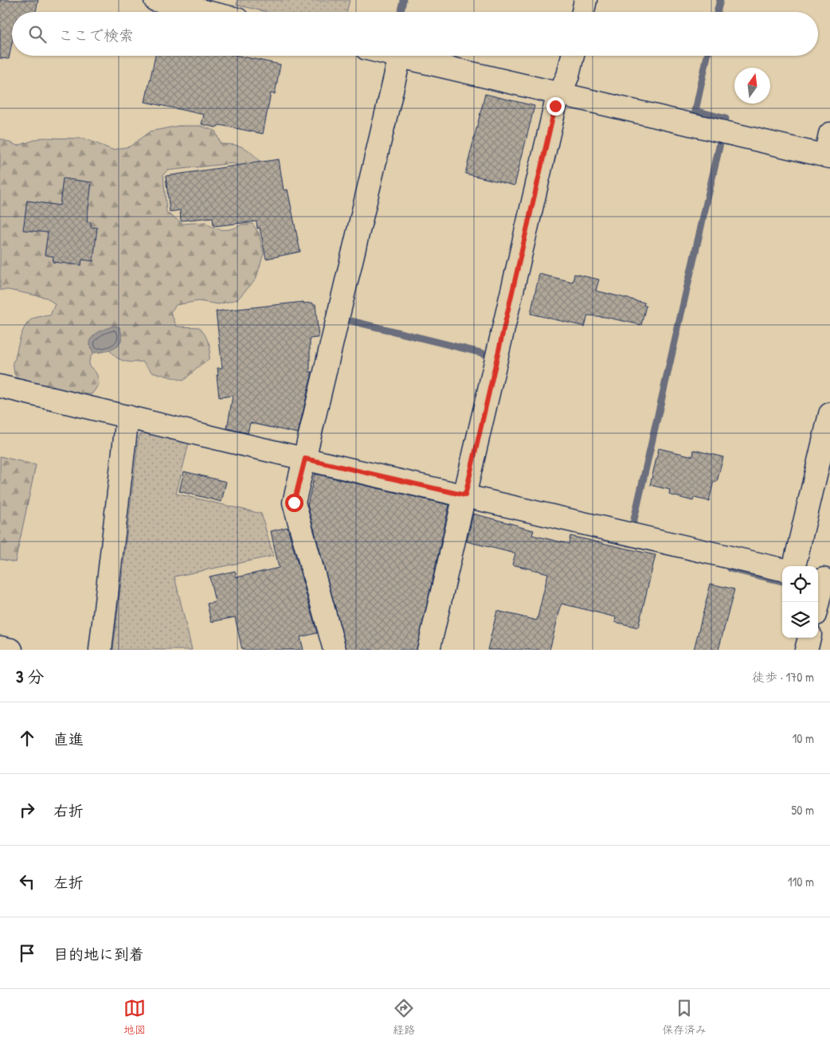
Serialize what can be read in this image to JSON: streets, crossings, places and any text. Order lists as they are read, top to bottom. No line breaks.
{"north":"top","page":{"search":"ここで検索","heading":["3 分","徒歩 · 170 m"],"list":[["直進","10 m"],["右折","50 m"],["左折","110 m"],"目的地に到着"],"nav":["地図","経路","保存済み"]}}
